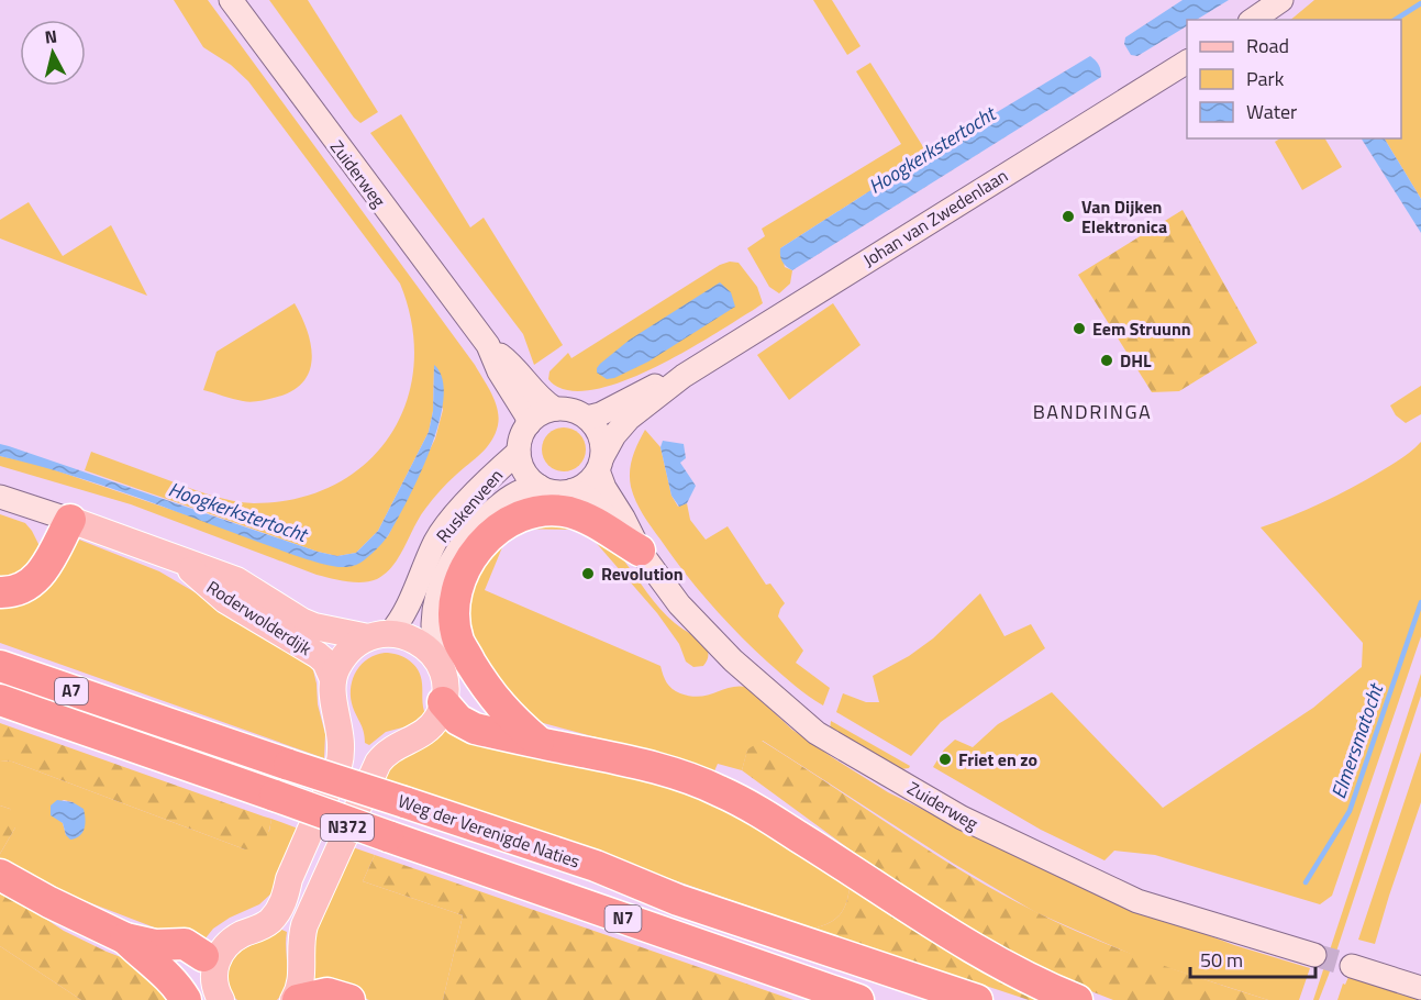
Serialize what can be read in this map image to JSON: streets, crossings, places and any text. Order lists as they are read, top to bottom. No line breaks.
{"streets":{"highway":["A7","Weg der Verenigde Naties","N7"],"main road":["Roderwolderdijk","N372"],"street":["Zuiderweg","Johan van Zwedenlaan","Ruskenveen"]},"crossings":[["Zuiderweg","Johan van Zwedenlaan"],["Zuiderweg","Ruskenveen"],["Johan van Zwedenlaan","Ruskenveen"],["Ruskenveen","Roderwolderdijk"],["Roderwolderdijk","N372"]],"districts":["BANDRINGA"],"water":["Hoogkerkstertocht","Elmersmatocht"],"places":["Van Dijken Elektronica","Eem Struunn","DHL","Revolution","Friet en zo"],"legend":["Road","Park","Water"],"scale_bar":"50 m","north":"top"}
